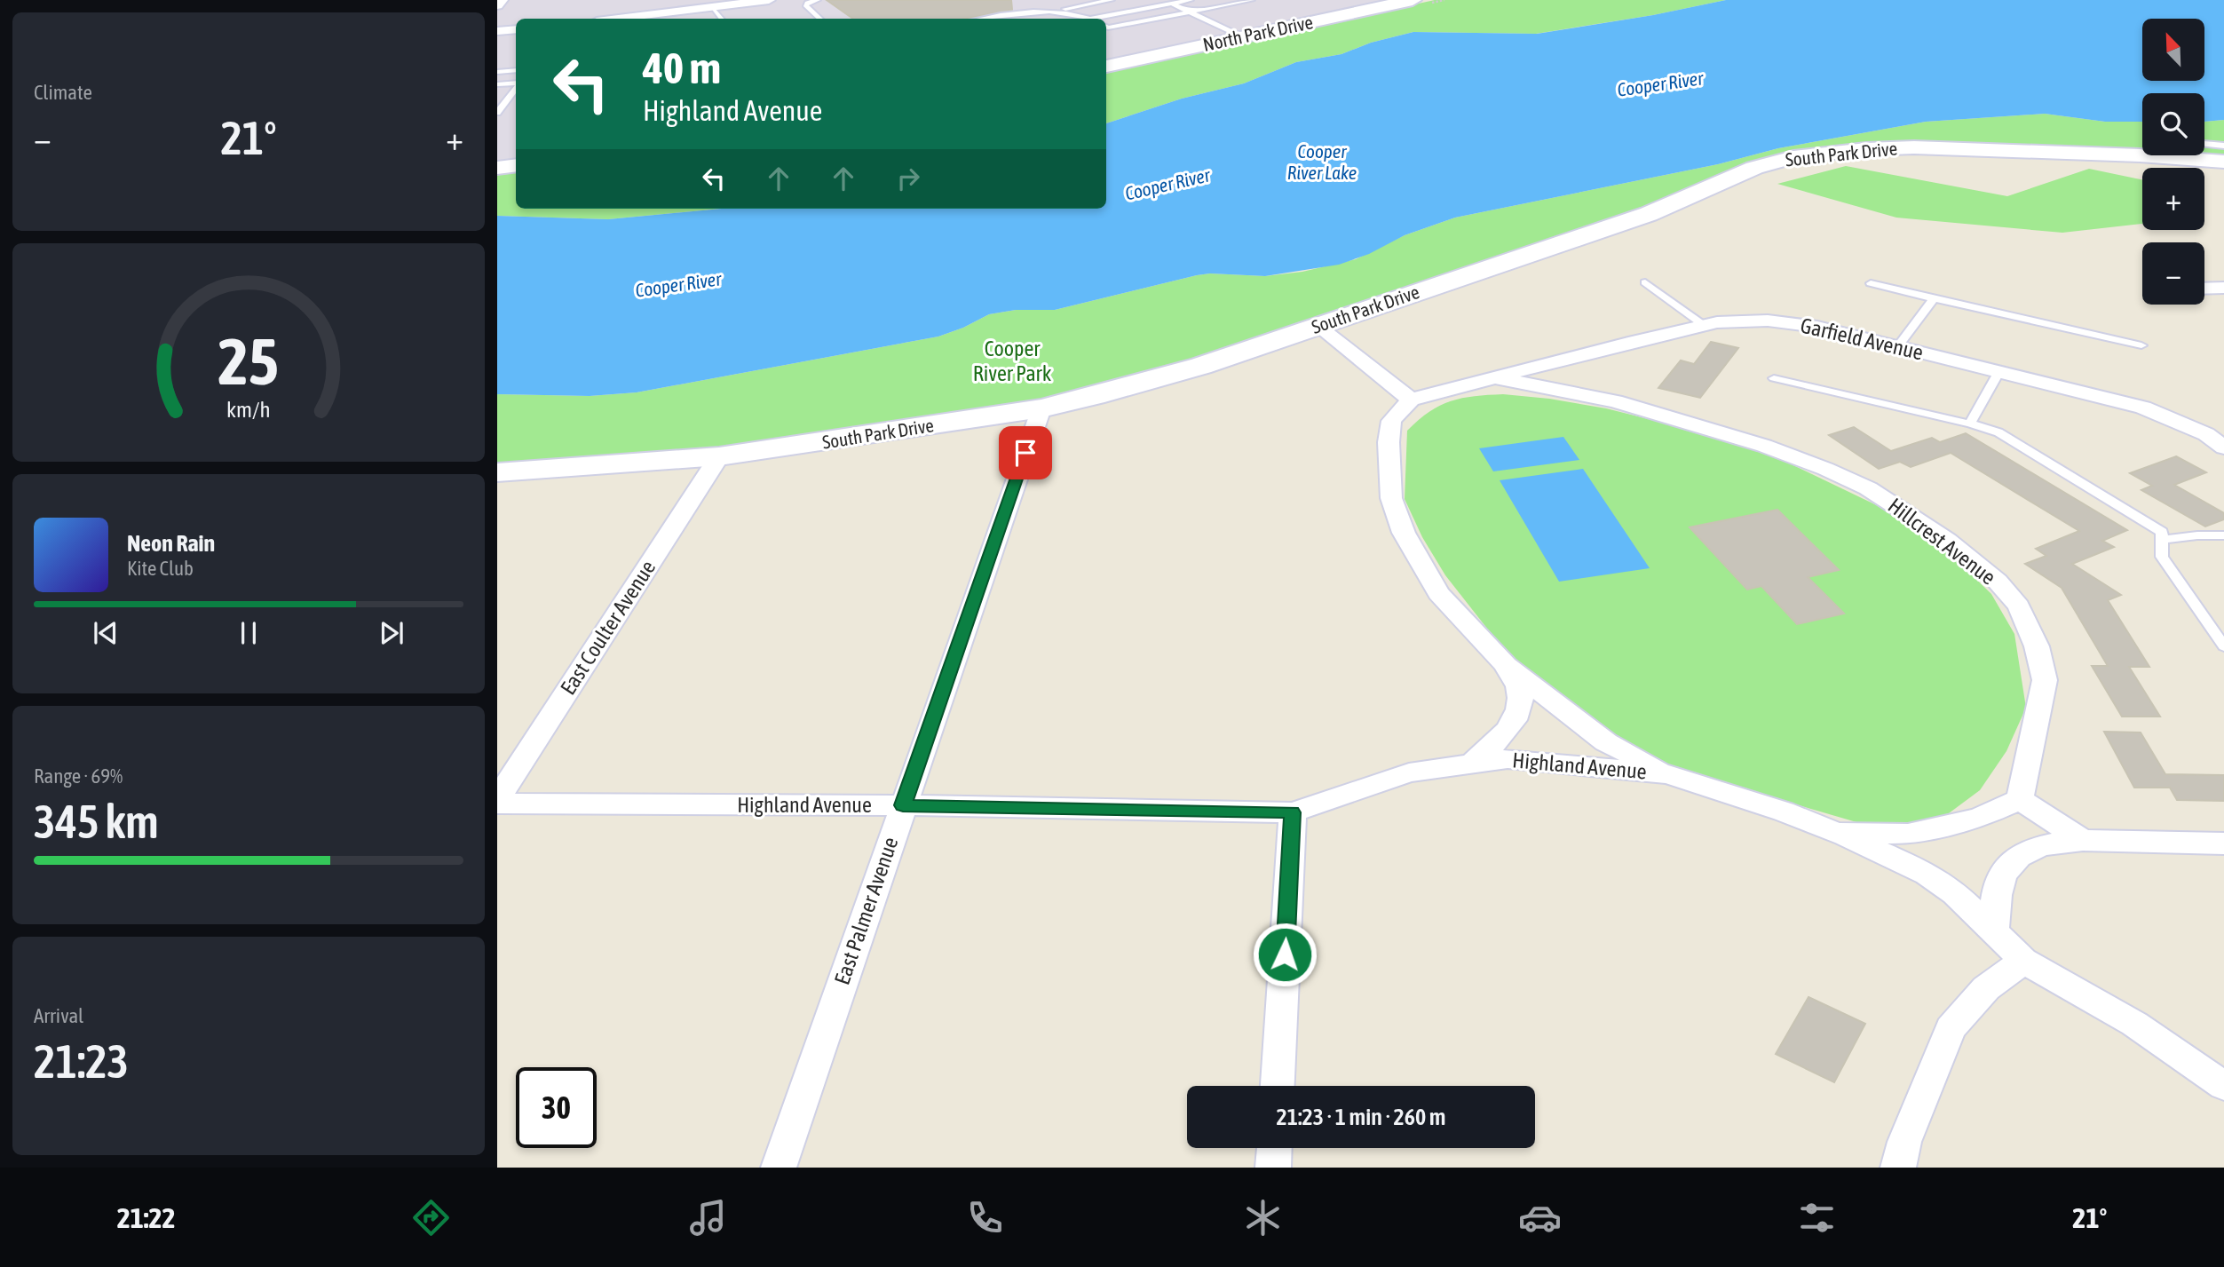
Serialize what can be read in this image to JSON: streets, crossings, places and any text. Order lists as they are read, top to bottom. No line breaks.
{"streets":{"street":["North Park Drive","South Park Drive","Garfield Avenue","Hillcrest Avenue","East Coulter Avenue","Highland Avenue","East Palmer Avenue"]},"crossings":[["South Park Drive","East Coulter Avenue"],["South Park Drive","East Palmer Avenue"],["Garfield Avenue","Hillcrest Avenue"],["Hillcrest Avenue","Highland Avenue"],["Highland Avenue","East Palmer Avenue"]],"water":["Cooper River","Cooper River Lake"],"parks":["Cooper River Park"],"north":"top left","page":{"tile":["Climate",["Range · 69%","345 km"],["Arrival","21:23"]],"map_buttons":["+","−"],"turn":["40 m","Highland Avenue"],"heat":["−","21°","+"],"song":["Neon Rain","Kite Club"],"limit":"30","trip":"21:23 · 1 min · 260 m","tabs":["21:22","21°"],"gauge":["25","km/h"]}}
